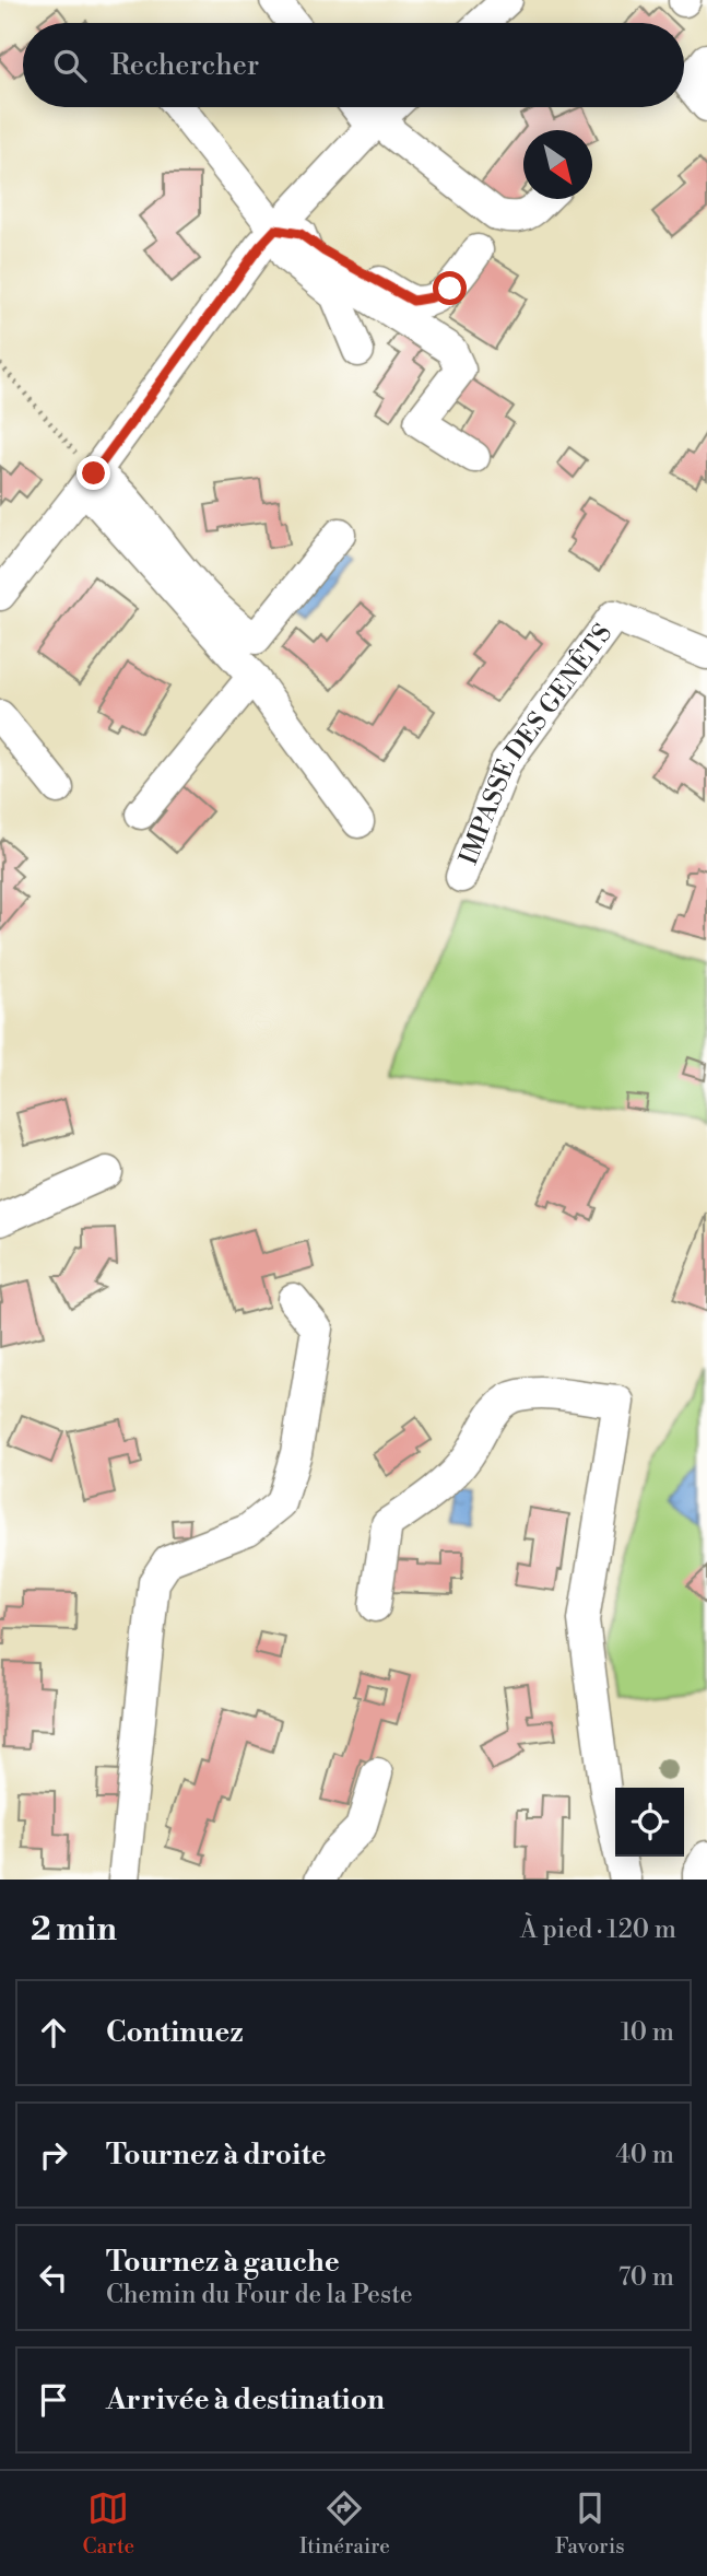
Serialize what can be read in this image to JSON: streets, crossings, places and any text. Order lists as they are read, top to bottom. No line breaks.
{"streets":{"street":["IMPASSE DES GENÊTS"]},"north":"bottom right","page":{"search":"Rechercher","heading":["2 min","À pied · 120 m"],"list":[["Continuez","10 m"],["Tournez à droite","40 m"],["Tournez à gauche","Chemin du Four de la Peste","70 m"],"Arrivée à destination"],"nav":["Carte","Itinéraire","Favoris"]}}
